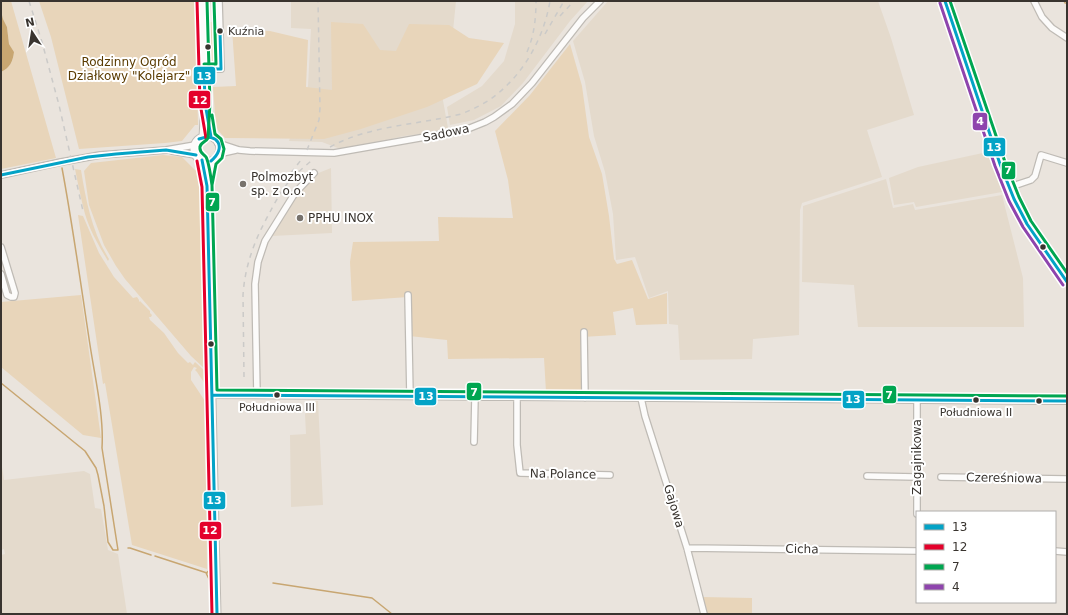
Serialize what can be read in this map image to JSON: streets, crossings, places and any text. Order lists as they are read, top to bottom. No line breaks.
{"streets":{"street":["Sadowa","Zagajnikowa","Na Polance","Czereśniowa","Gajowa","Cicha"]},"crossings":[["Gajowa","Cicha"]],"parks":["Rodzinny Ogród Działkowy \"Kolejarz\""],"places":["Kuźnia","Polmozbyt sp. z o.o.","PPHU INOX","Południowa III","Południowa II"],"lines":["transit line 13","transit line 12","transit line 7","transit line 4"],"legend":["13","12","7","4"],"north":"top"}
